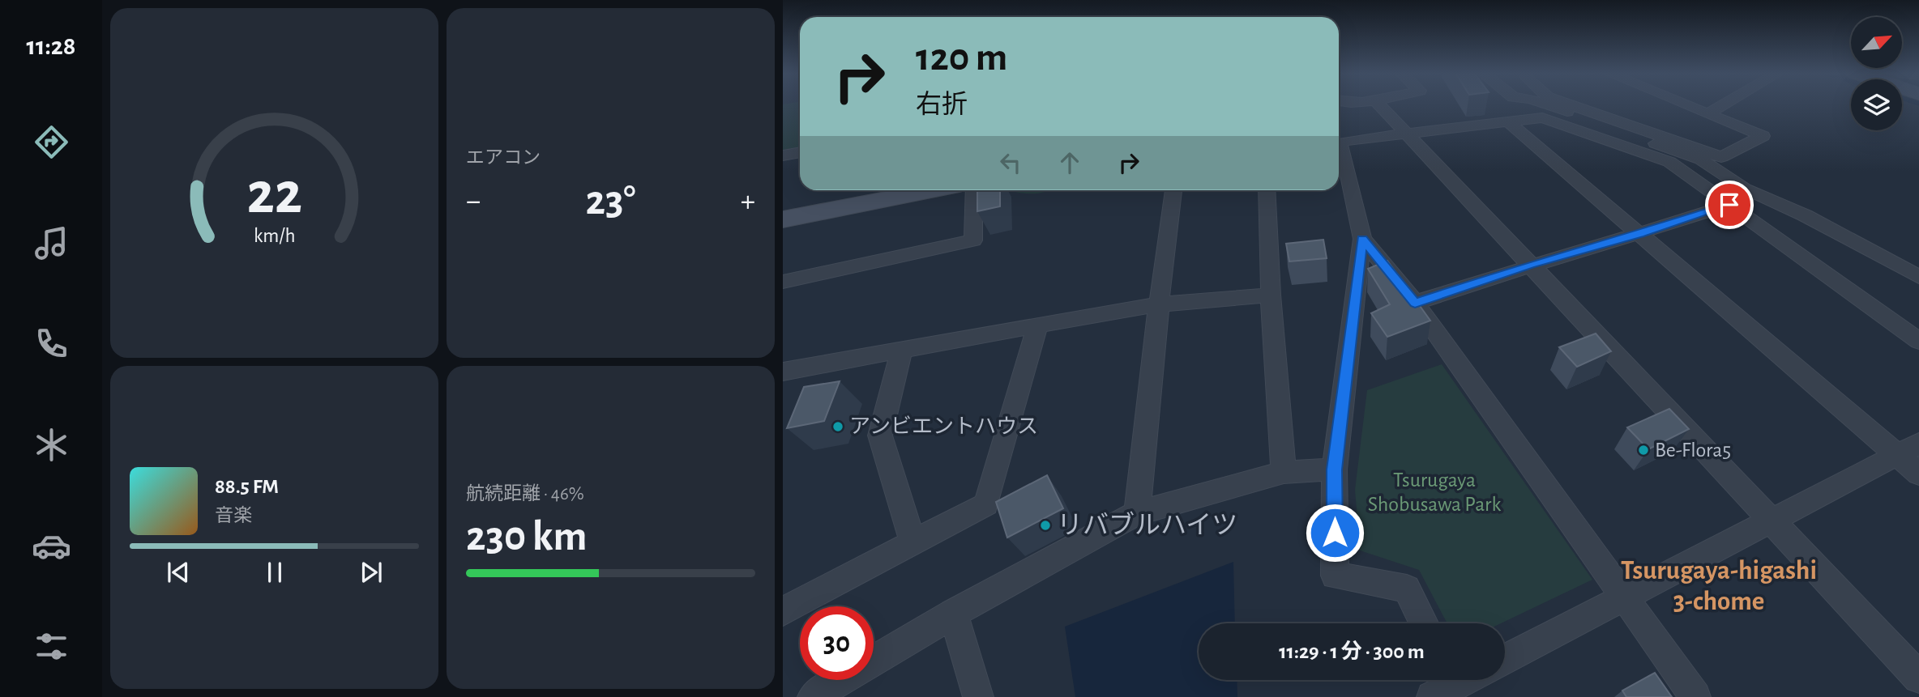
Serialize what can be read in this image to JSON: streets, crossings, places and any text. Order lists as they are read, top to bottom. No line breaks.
{"districts":["Tsurugaya-higashi 3-chome"],"parks":["Tsurugaya Shobusawa Park"],"places":["アンビエントハウス","Be-Flora5","リバブルハイツ"],"north":"top right","page":{"tabs":"11:28","tile":["エアコン",["航続距離 · 46%","230 km"]],"turn":["120 m","右折"],"heat":["−","23°","+"],"song":["88.5 FM","音楽"],"limit":"30","trip":"11:29 · 1 分 · 300 m","gauge":["22","km/h"]}}
